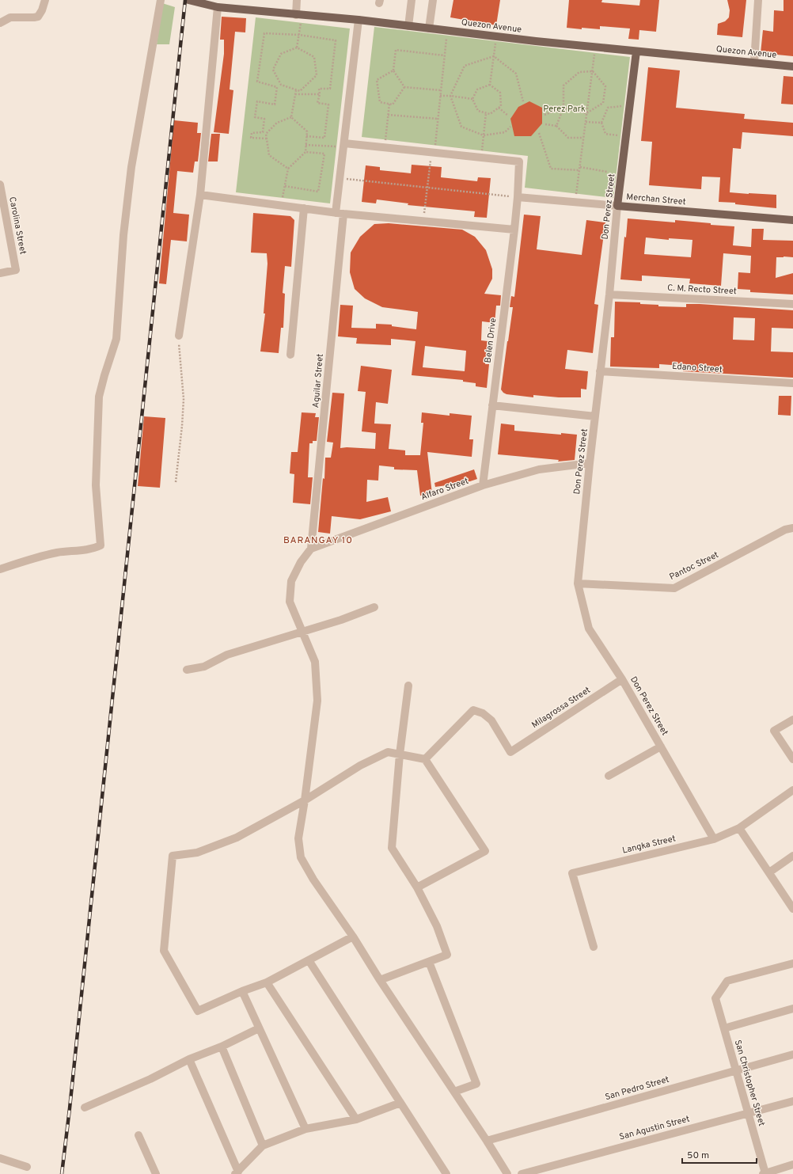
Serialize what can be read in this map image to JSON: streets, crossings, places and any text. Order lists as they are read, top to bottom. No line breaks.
{"streets":{"main road":["Quezon Avenue","Merchan Street","Don Perez Street"],"street":["Carolina Street","C. M. Recto Street","Belen Drive","Edano Street","Aguilar Street","Alfaro Street","Pantoc Street","Milagrossa Street","Langka Street","San Christopher Street","San Pedro Street","San Agustin Street"]},"crossings":[["Quezon Avenue","Don Perez Street"],["Quezon Avenue","Aguilar Street"],["Merchan Street","Don Perez Street"],["Merchan Street","Belen Drive"],["Don Perez Street","C. M. Recto Street"],["Don Perez Street","Edano Street"],["Don Perez Street","Alfaro Street"],["Don Perez Street","Pantoc Street"],["Don Perez Street","Milagrossa Street"],["Don Perez Street","Langka Street"],["Belen Drive","Alfaro Street"],["Aguilar Street","Alfaro Street"],["San Christopher Street","San Pedro Street"],["San Christopher Street","San Agustin Street"]],"districts":["BARANGAY 10"],"parks":["Perez Park"],"scale_bar":"50 m"}
